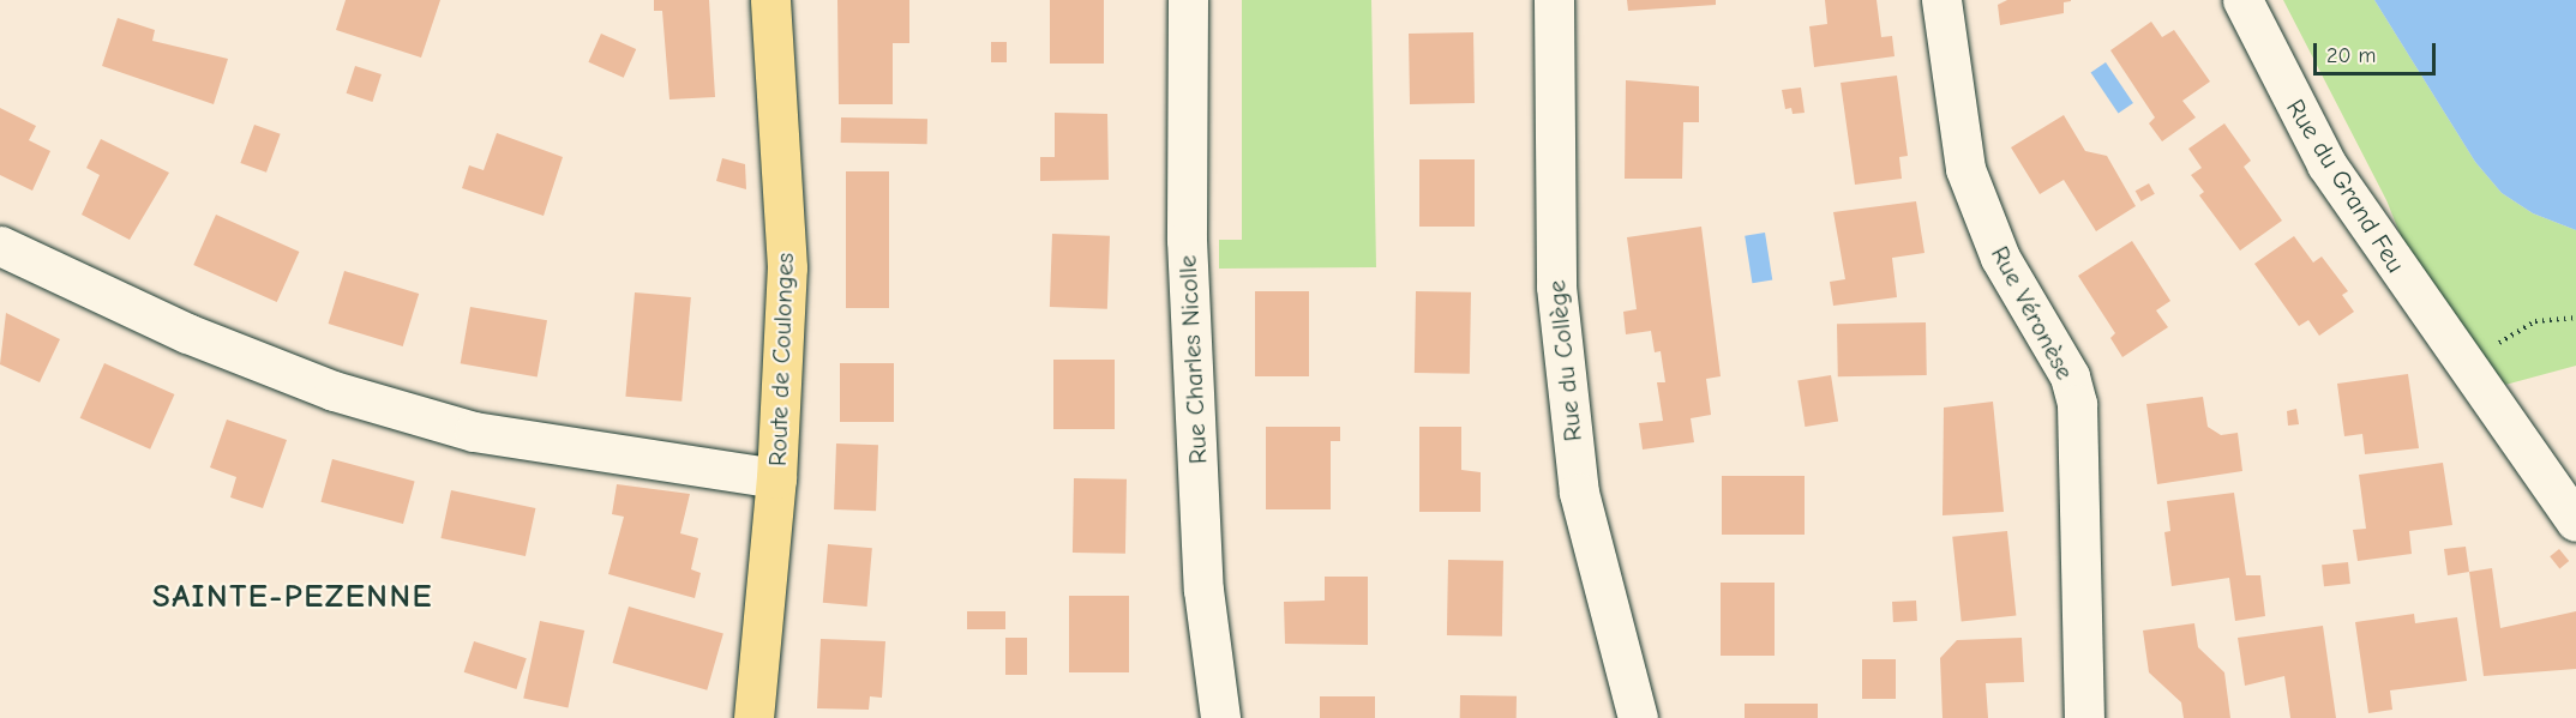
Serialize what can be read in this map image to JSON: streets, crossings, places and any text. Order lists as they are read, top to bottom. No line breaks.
{"streets":{"main road":["Route de Coulonges"],"street":["Rue du Grand Feu","Rue Véronèse","Rue Charles Nicolle","Rue du Collège"]},"districts":["SAINTE-PEZENNE"],"scale_bar":"20 m"}
